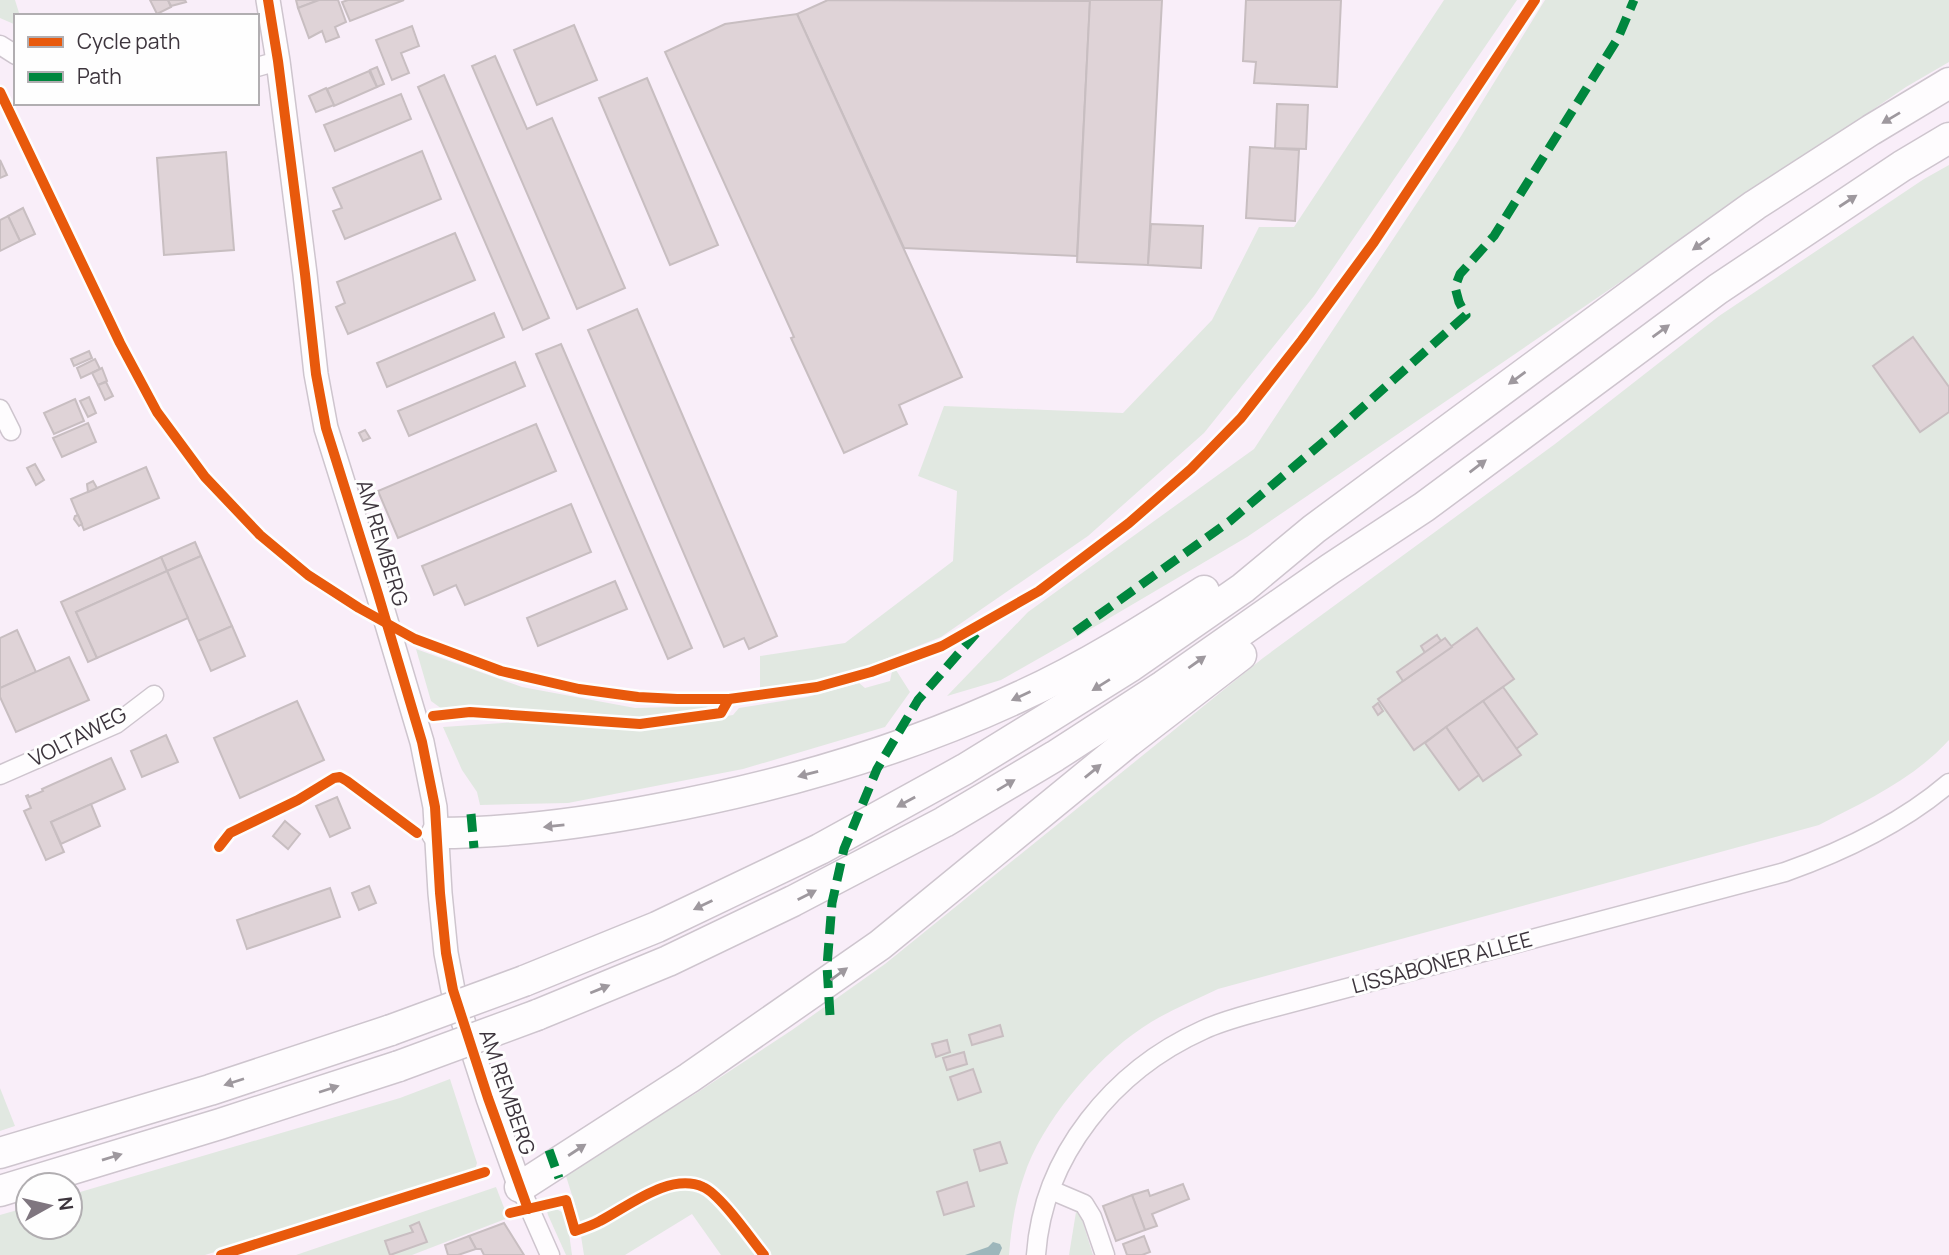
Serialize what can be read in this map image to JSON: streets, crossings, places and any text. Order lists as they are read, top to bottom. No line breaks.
{"streets":{"street":["AM REMBERG","VOLTAWEG","LISSABONER ALLEE"]},"legend":["Cycle path","Path"],"north":"right"}
